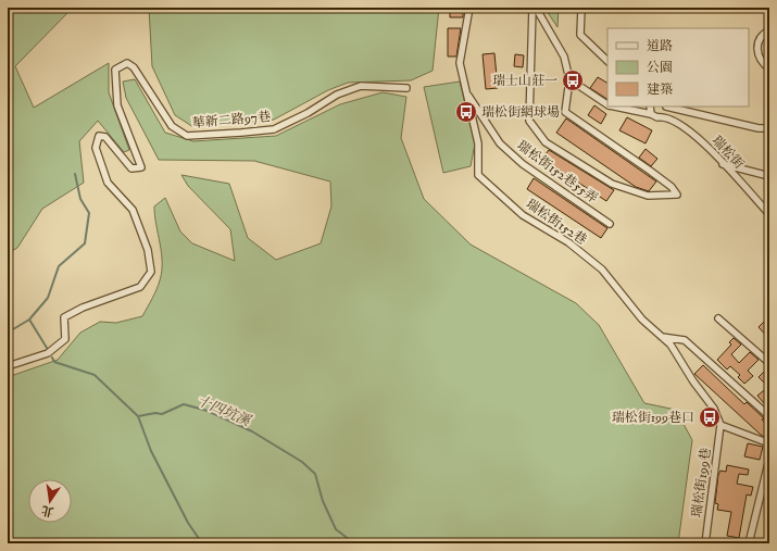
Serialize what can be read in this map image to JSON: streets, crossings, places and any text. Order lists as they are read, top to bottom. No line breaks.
{"streets":{"street":["華新二路97巷","瑞松街","瑞松街152巷55弄","瑞松街152巷","瑞松街199巷"]},"crossings":[["瑞松街152巷55弄","瑞松街152巷"],["瑞松街152巷","瑞松街199巷"]],"water":["十四坑溪"],"places":{"bus stop":["瑞士山莊一","瑞松街網球場","瑞松街199巷口"]},"legend":["道路","公園","建築"],"north":"bottom"}
